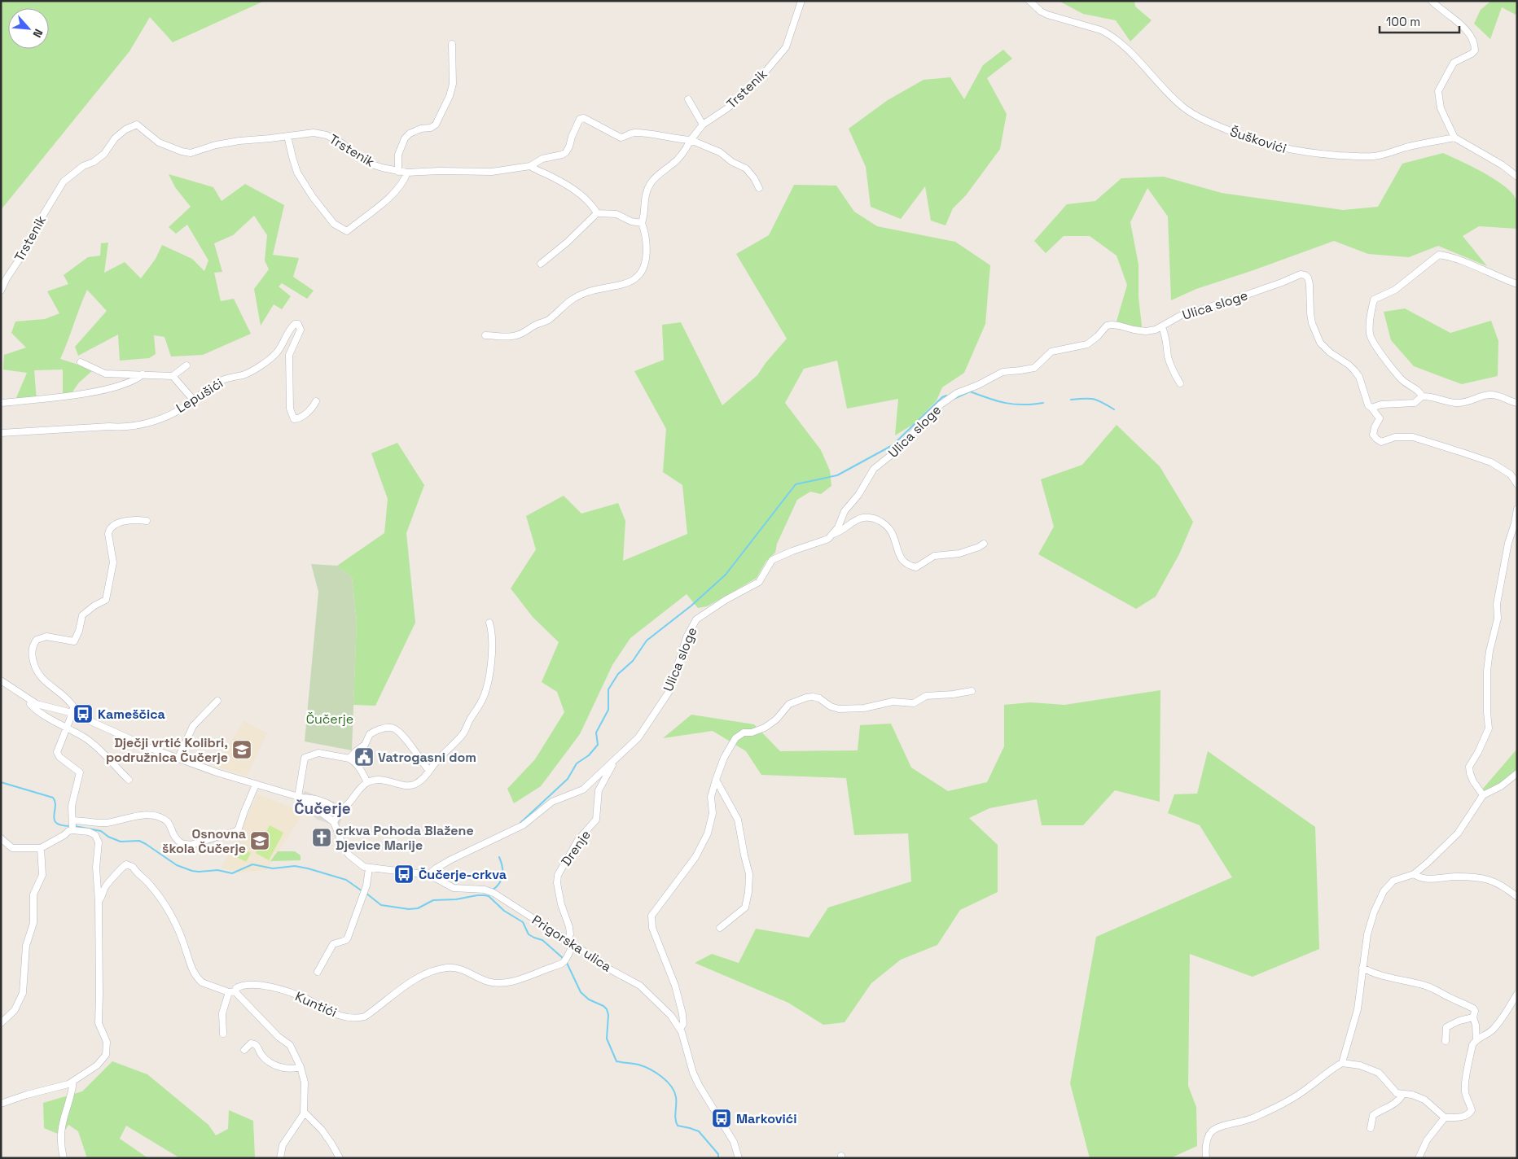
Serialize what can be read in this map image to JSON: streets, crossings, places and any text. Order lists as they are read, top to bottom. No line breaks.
{"streets":{"street":["Trstenik","Šuškovići","Ulica sloge","Lepušići","Drenje","Prigorska ulica","Kuntići"]},"crossings":[["Ulica sloge","Drenje"],["Ulica sloge","Prigorska ulica"],["Drenje","Prigorska ulica"],["Prigorska ulica","Kuntići"]],"districts":["Čučerje"],"parks":["Čučerje"],"places":{"bus stop":["Kameščica","Čučerje-crkva","Markovići"],"school or university":["Dječji vrtić Kolibri, podružnica Čučerje","Osnovna škola Čučerje"],"public building":["Vatrogasni dom"],"church":["crkva Pohoda Blažene Djevice Marije"]},"scale_bar":"100 m","north":"bottom right"}
